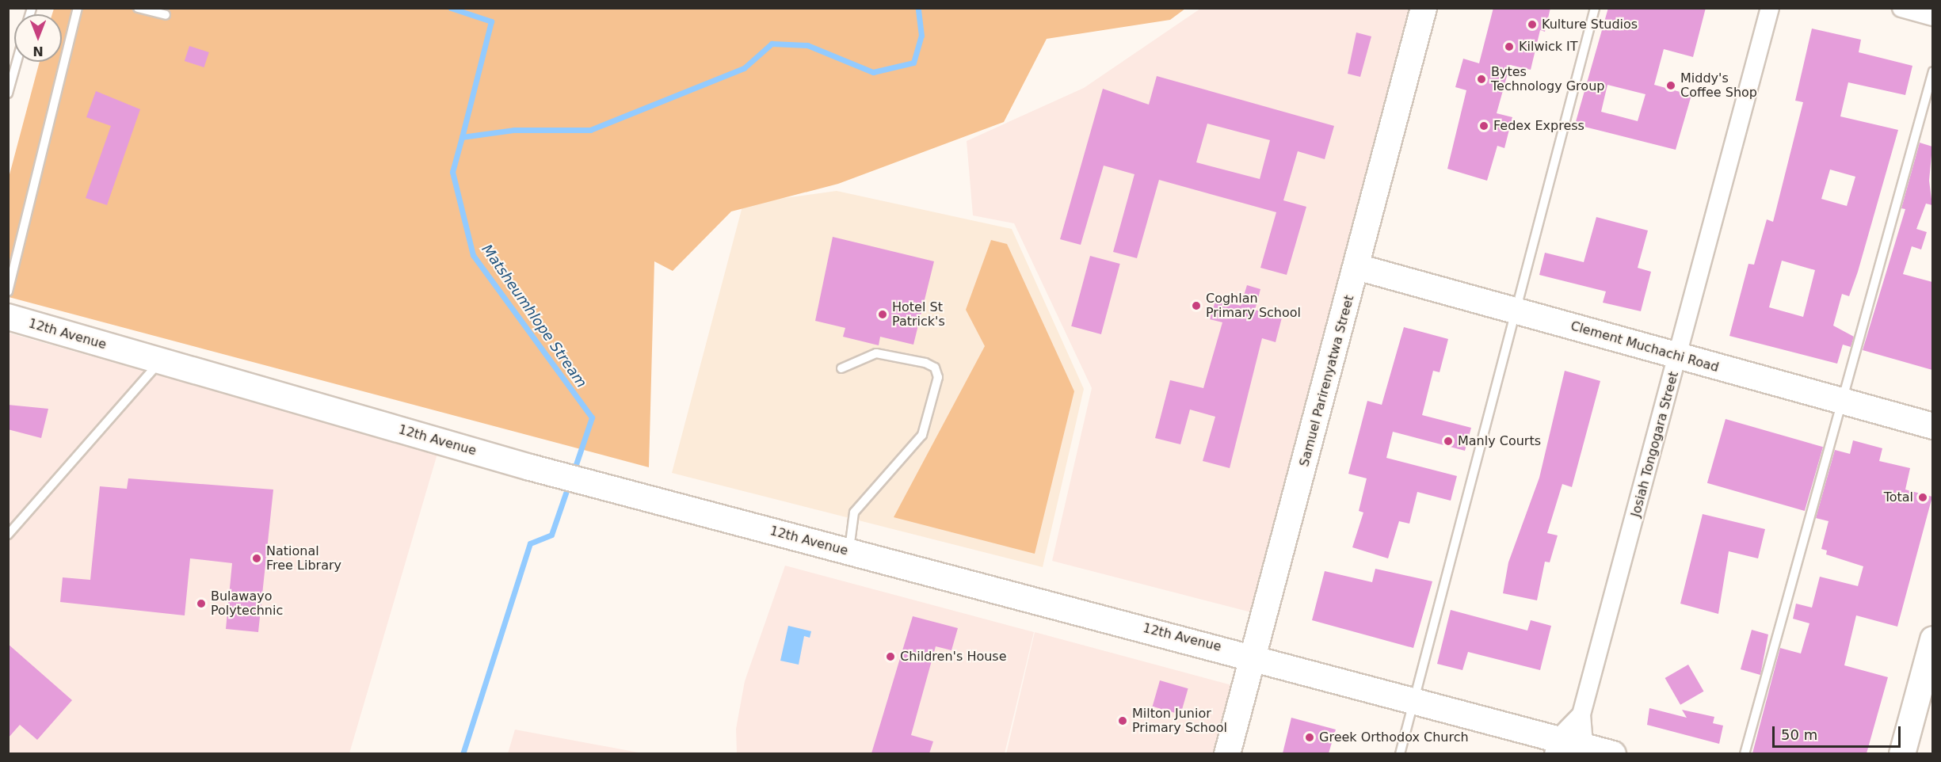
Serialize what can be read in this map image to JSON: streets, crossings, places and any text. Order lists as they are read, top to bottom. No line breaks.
{"streets":{"main road":["12th Avenue","Clement Muchachi Road","Samuel Parirenyatwa Street"],"street":["Josiah Tongogara Street"]},"crossings":[["12th Avenue","Samuel Parirenyatwa Street"],["12th Avenue","Josiah Tongogara Street"],["Clement Muchachi Road","Samuel Parirenyatwa Street"],["Clement Muchachi Road","Josiah Tongogara Street"]],"water":["Matsheumhlope Stream"],"places":["Kulture Studios","Kilwick IT","Bytes Technology Group","Middy's Coffee Shop","Fedex Express","Coghlan Primary School","Hotel St Patrick's","Manly Courts","Total","National Free Library","Bulawayo Polytechnic","Children's House","Milton Junior Primary School","Greek Orthodox Church"],"scale_bar":"50 m","north":"bottom"}
